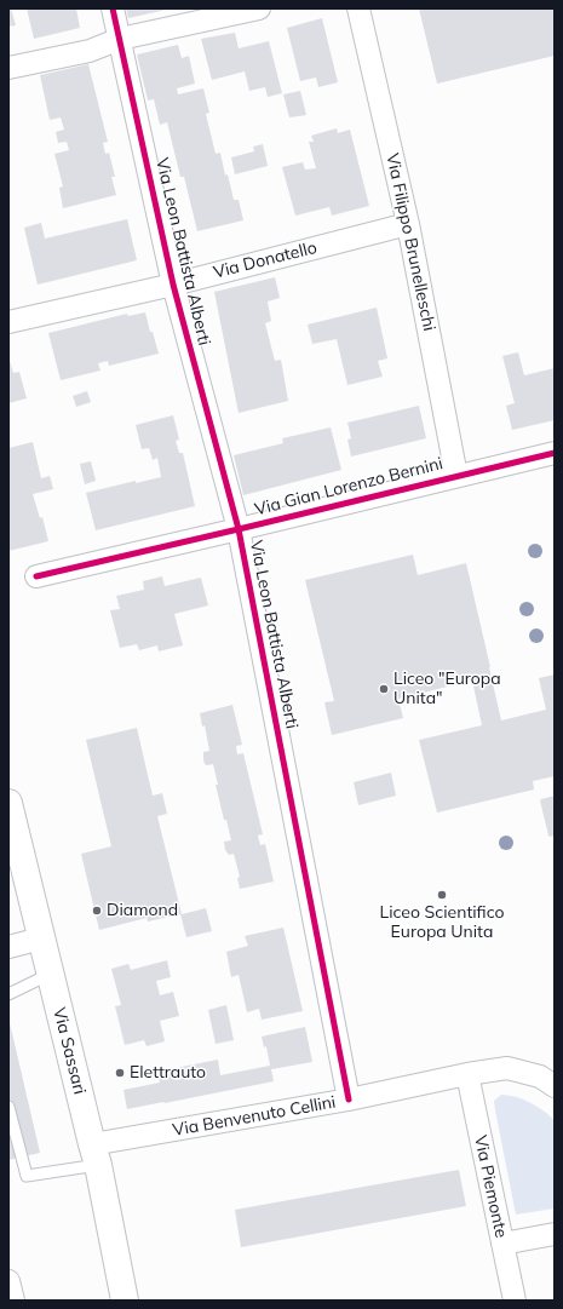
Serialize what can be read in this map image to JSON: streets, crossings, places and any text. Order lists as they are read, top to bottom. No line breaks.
{"streets":{"street":["Via Filippo Brunelleschi","Via Leon Battista Alberti","Via Donatello","Via Gian Lorenzo Bernini","Via Sassari","Via Benvenuto Cellini","Via Piemonte"]},"crossings":[["Via Filippo Brunelleschi","Via Donatello"],["Via Filippo Brunelleschi","Via Gian Lorenzo Bernini"],["Via Leon Battista Alberti","Via Donatello"],["Via Leon Battista Alberti","Via Gian Lorenzo Bernini"],["Via Leon Battista Alberti","Via Benvenuto Cellini"],["Via Sassari","Via Benvenuto Cellini"],["Via Benvenuto Cellini","Via Piemonte"]],"places":["Liceo \"Europa Unita\"","Liceo Scientifico Europa Unita","Diamond","Elettrauto"]}
